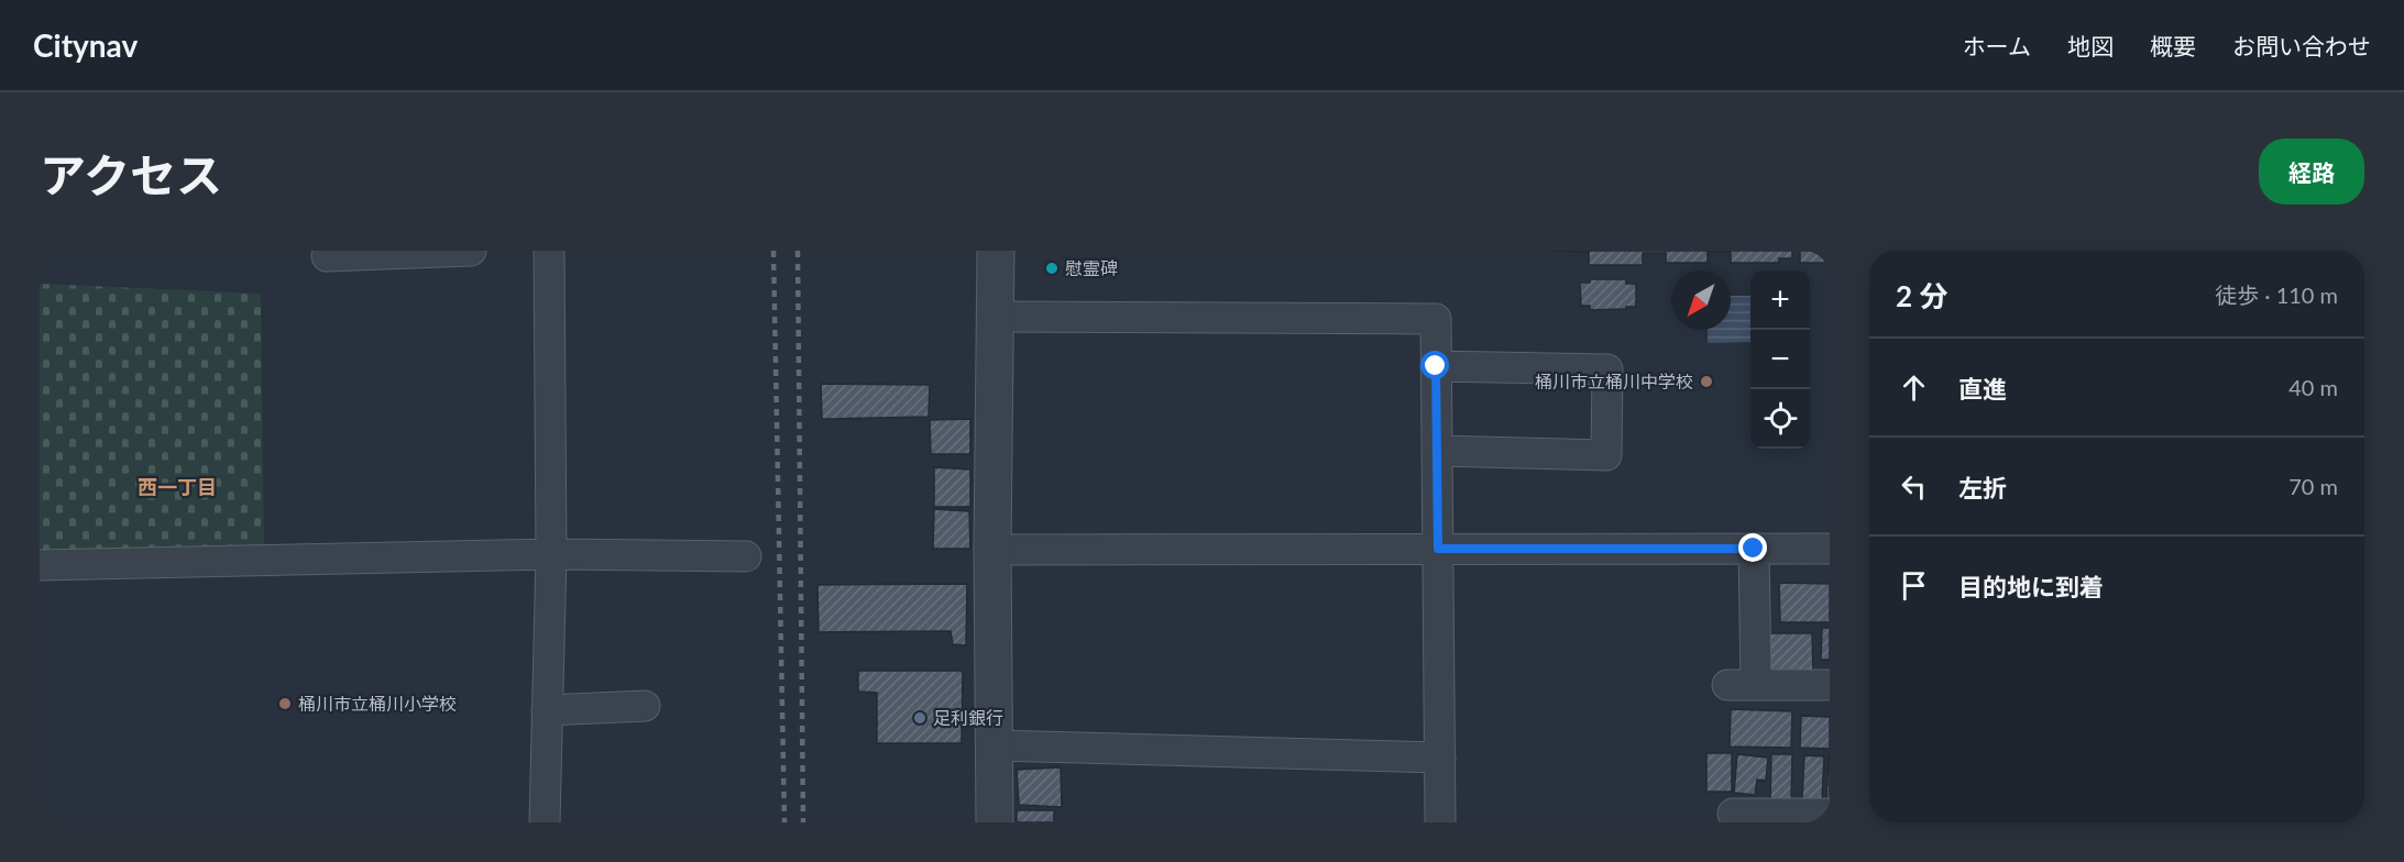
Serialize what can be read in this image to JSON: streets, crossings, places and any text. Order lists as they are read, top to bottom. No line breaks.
{"districts":["西一丁目"],"places":["慰霊碑","桶川市立桶川中学校","桶川市立桶川小学校","足利銀行"],"north":"bottom left","page":{"header":"Citynav","nav":["ホーム","地図","概要","お問い合わせ"],"title":"アクセス","buttons":"経路","heading":["2 分","徒歩 · 110 m"],"map_buttons":["+","−"],"list":[["直進","40 m"],["左折","70 m"],"目的地に到着"]}}
